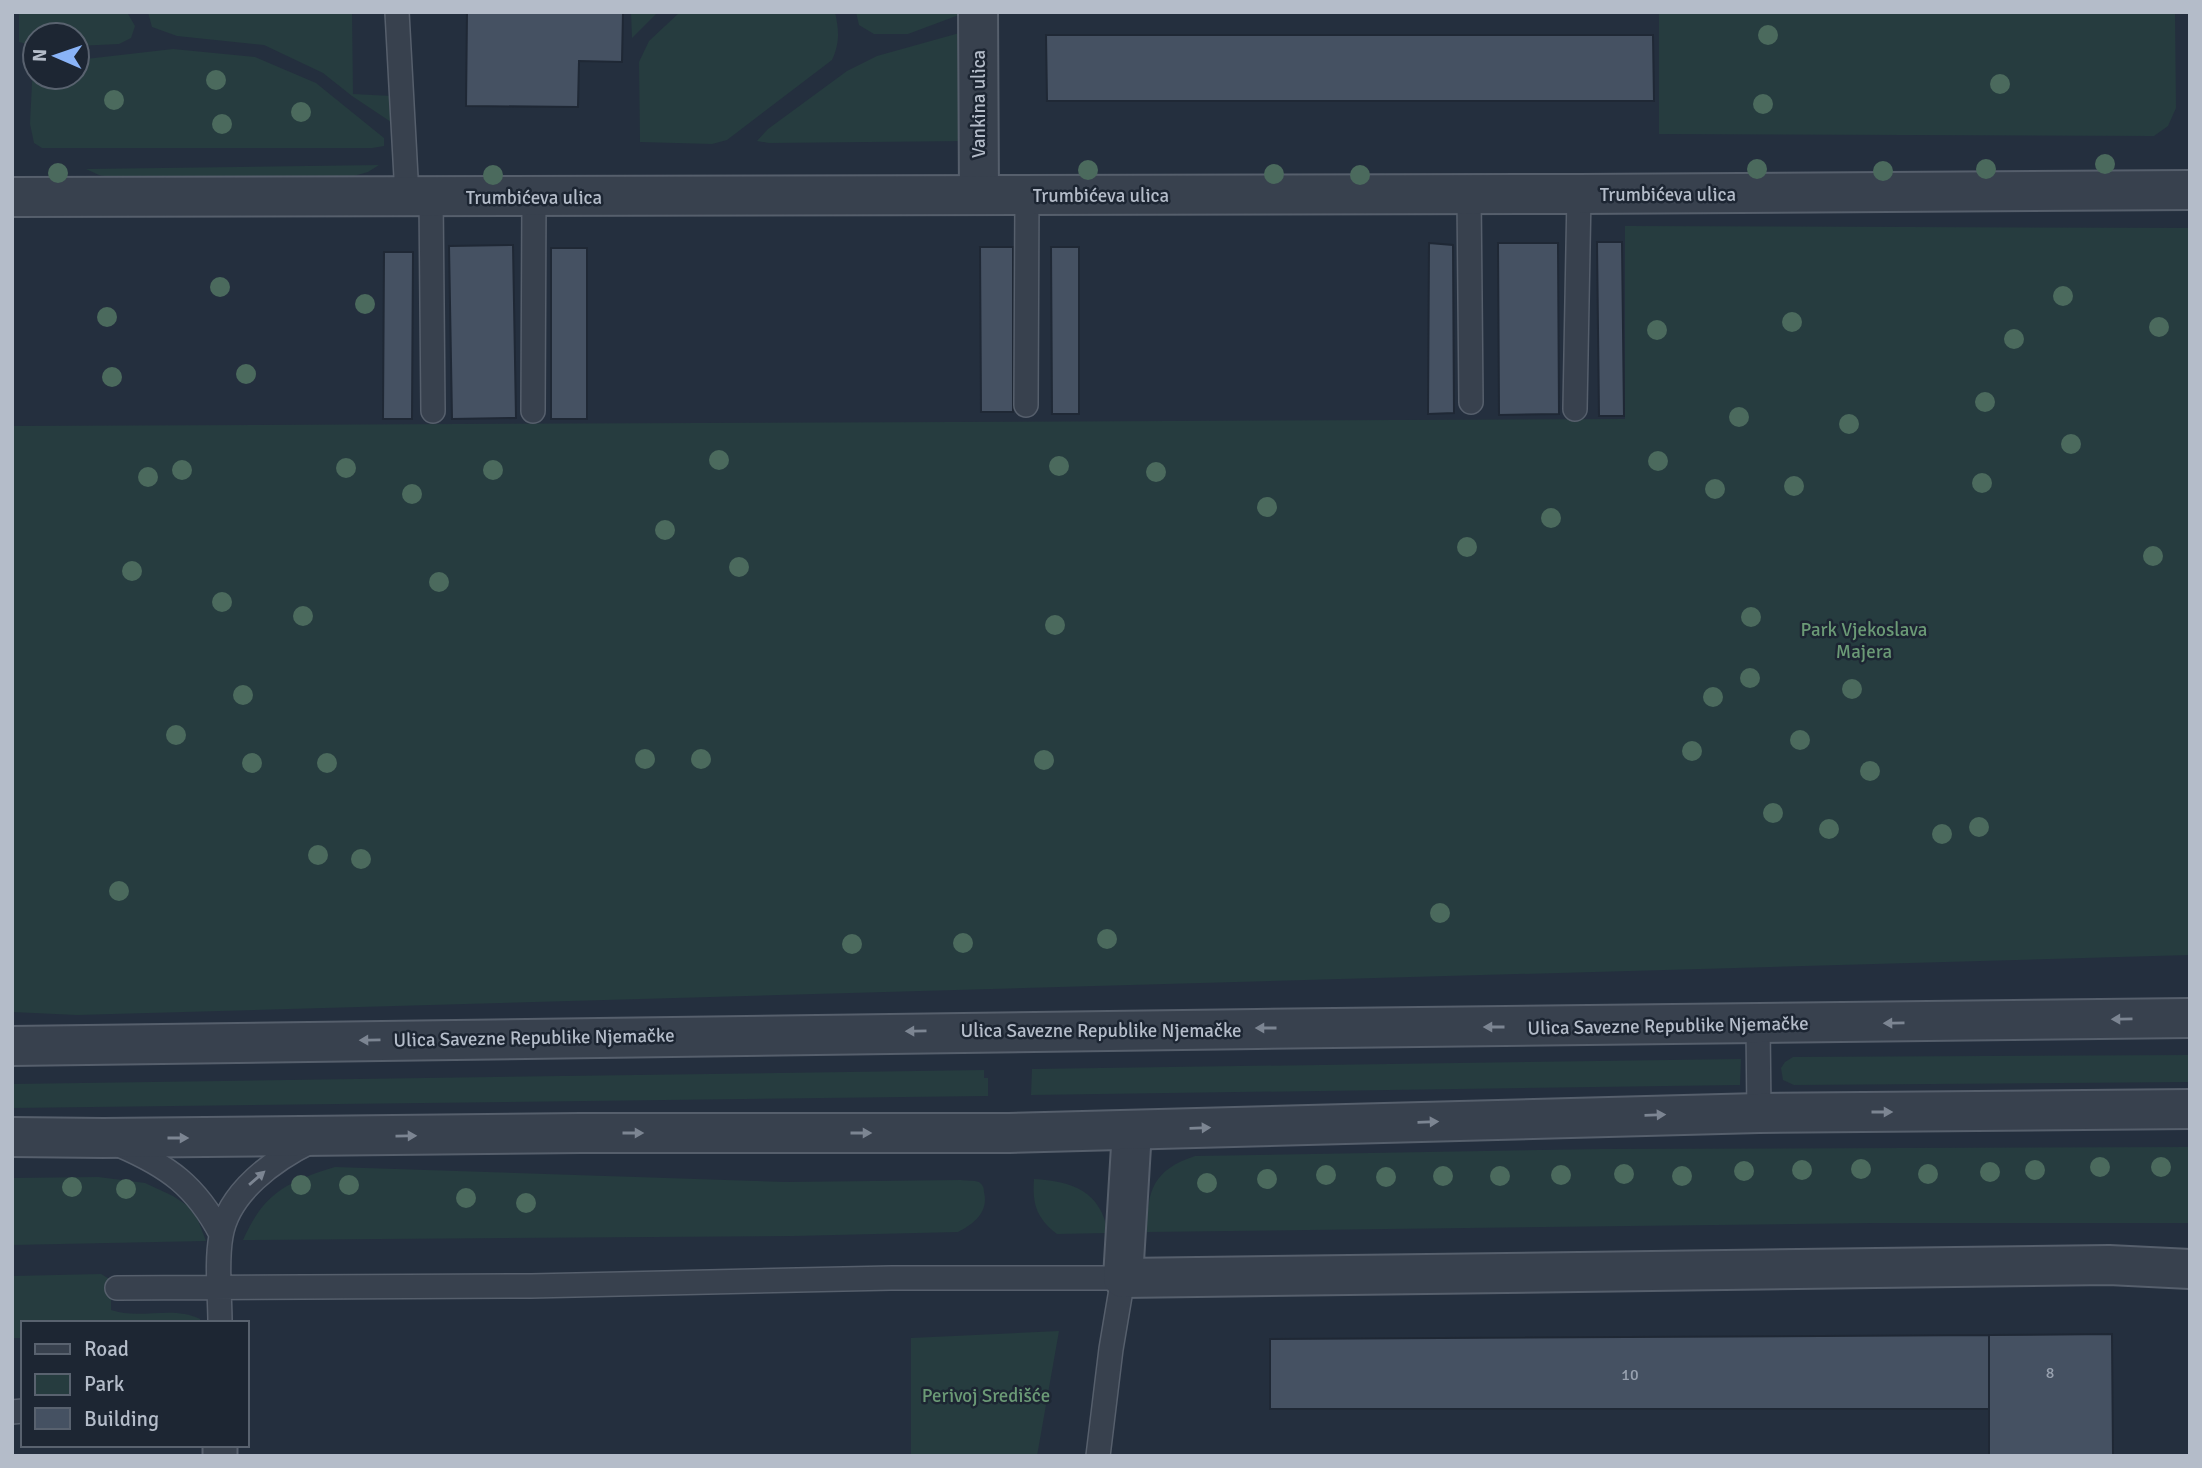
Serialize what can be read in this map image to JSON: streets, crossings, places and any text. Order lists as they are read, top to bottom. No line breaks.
{"streets":{"street":["Vankina ulica","Trumbićeva ulica","Ulica Savezne Republike Njemačke"]},"crossings":[["Vankina ulica","Trumbićeva ulica"]],"parks":["Park Vjekoslava Majera","Perivoj Središće"],"house_numbers":["8","10"],"legend":["Road","Park","Building"],"north":"left"}
